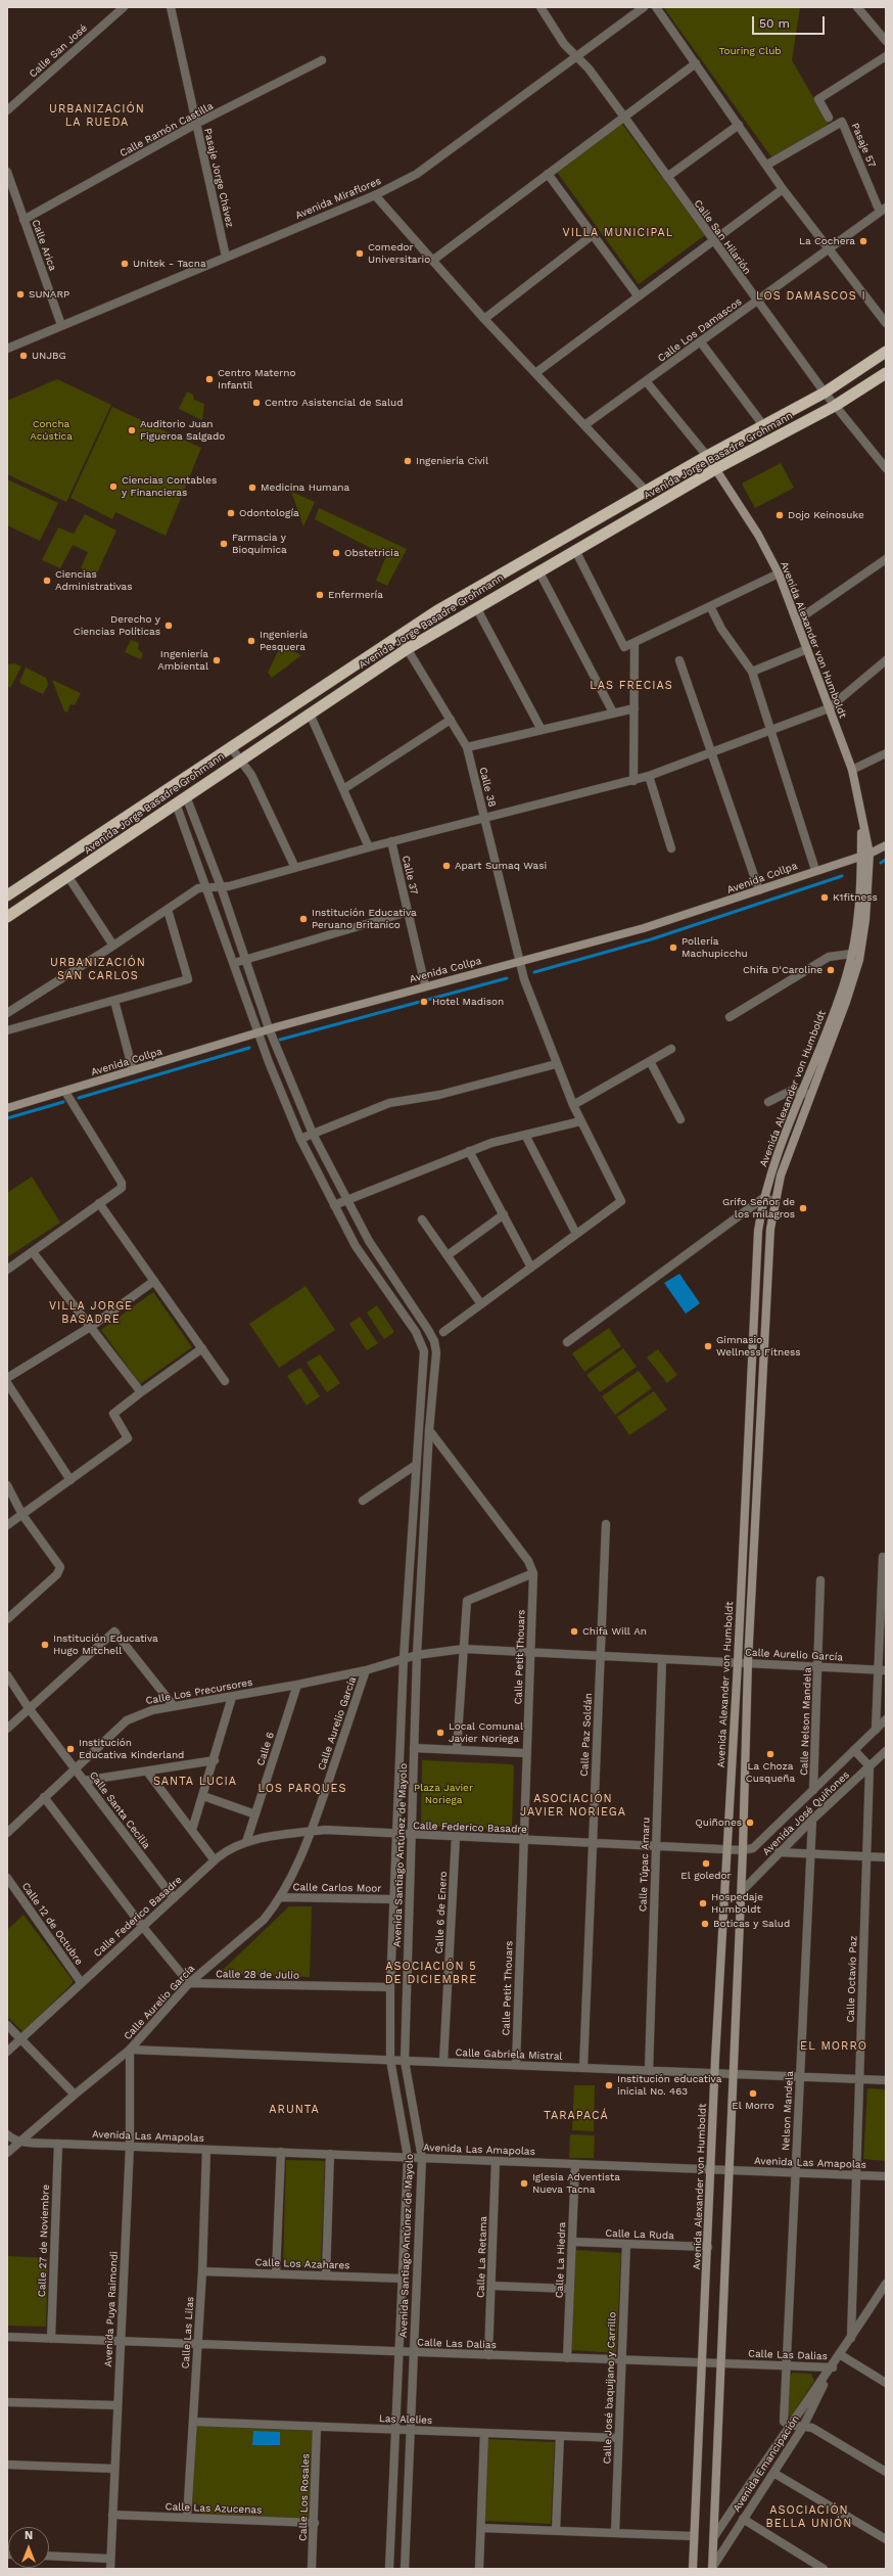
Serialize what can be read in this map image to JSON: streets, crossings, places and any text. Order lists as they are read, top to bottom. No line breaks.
{"streets":{"highway":["Avenida Jorge Basadre Grohmann"],"main road":["Avenida Alexander von Humboldt","Avenida Collpa"],"street":["Calle San José","Calle Ramón Castilla","Pasaje 57","Pasaje Jorge Chávez","Avenida Miraflores","Calle San Hilarión","Calle Arica","Calle Los Damascos","Calle 38","Calle 37","Calle Aurelio García","Calle Petit Thouars","Calle Los Precursores","Calle Nelson Mandela","Calle Paz Soldán","Calle 6","Calle Santa Cecilia","Avenida José Quiñones","Calle Federico Basadre","Avenida Santiago Antúnez de Mayolo","Calle Túpac Amaru","Calle Carlos Moor","Calle 6 de Enero","Calle 12 de Octubre","Calle 28 de Julio","Calle Octavio Paz","Calle Gabriela Mistral","Nelson Mandela","Avenida Las Amapolas","Calle La Ruda","Calle 27 de Noviembre","Calle La Retama","Calle La Hiedra","Calle Los Azahares","Avenida Puya Raimondi","Calle Las Lilas","Calle Las Dalias","Calle José baquijano y Carrillo","Las Alelies","Avenida Emancipación","Calle Los Rosales","Calle Las Azucenas"]},"crossings":[["Calle Ramón Castilla","Pasaje Jorge Chávez"],["Calle Ramón Castilla","Calle Arica"],["Pasaje 57","Calle Los Damascos"],["Pasaje Jorge Chávez","Avenida Miraflores"],["Avenida Miraflores","Calle San Hilarión"],["Avenida Miraflores","Calle Arica"],["Calle San Hilarión","Calle Los Damascos"],["Calle San Hilarión","Avenida Jorge Basadre Grohmann"],["Calle Los Damascos","Avenida Alexander von Humboldt"],["Avenida Jorge Basadre Grohmann","Avenida Alexander von Humboldt"],["Avenida Jorge Basadre Grohmann","Calle 38"],["Avenida Jorge Basadre Grohmann","Avenida Santiago Antúnez de Mayolo"],["Avenida Alexander von Humboldt","Avenida Collpa"],["Avenida Alexander von Humboldt","Calle Aurelio García"],["Avenida Alexander von Humboldt","Avenida José Quiñones"],["Avenida Alexander von Humboldt","Calle Federico Basadre"],["Avenida Alexander von Humboldt","Calle Gabriela Mistral"],["Avenida Alexander von Humboldt","Avenida Las Amapolas"],["Avenida Alexander von Humboldt","Calle La Ruda"],["Avenida Alexander von Humboldt","Calle Las Dalias"],["Avenida Alexander von Humboldt","Avenida Emancipación"],["Calle 38","Avenida Collpa"],["Calle 37","Avenida Collpa"],["Avenida Collpa","Avenida Santiago Antúnez de Mayolo"],["Calle Aurelio García","Calle Petit Thouars"],["Calle Aurelio García","Calle Los Precursores"],["Calle Aurelio García","Calle Nelson Mandela"],["Calle Aurelio García","Calle Paz Soldán"],["Calle Aurelio García","Calle Federico Basadre"],["Calle Aurelio García","Avenida Santiago Antúnez de Mayolo"],["Calle Aurelio García","Calle Túpac Amaru"],["Calle Aurelio García","Calle Carlos Moor"],["Calle Aurelio García","Calle 28 de Julio"],["Calle Aurelio García","Calle Gabriela Mistral"],["Calle Aurelio García","Avenida Las Amapolas"],["Calle Aurelio García","Avenida Puya Raimondi"],["Calle Petit Thouars","Calle Federico Basadre"],["Calle Petit Thouars","Calle Gabriela Mistral"],["Calle Los Precursores","Calle 6"],["Calle Los Precursores","Calle Santa Cecilia"],["Calle Nelson Mandela","Avenida José Quiñones"],["Calle Paz Soldán","Calle Federico Basadre"],["Calle Paz Soldán","Calle Gabriela Mistral"],["Calle 6","Calle Federico Basadre"],["Calle Santa Cecilia","Calle Federico Basadre"],["Avenida José Quiñones","Calle Federico Basadre"],["Avenida José Quiñones","Calle Octavio Paz"],["Avenida José Quiñones","Nelson Mandela"],["Calle Federico Basadre","Avenida Santiago Antúnez de Mayolo"],["Calle Federico Basadre","Calle Túpac Amaru"],["Calle Federico Basadre","Calle 6 de Enero"],["Calle Federico Basadre","Calle 12 de Octubre"],["Avenida Santiago Antúnez de Mayolo","Calle Carlos Moor"],["Avenida Santiago Antúnez de Mayolo","Calle 28 de Julio"],["Avenida Santiago Antúnez de Mayolo","Calle Gabriela Mistral"],["Avenida Santiago Antúnez de Mayolo","Avenida Las Amapolas"],["Avenida Santiago Antúnez de Mayolo","Calle Los Azahares"],["Avenida Santiago Antúnez de Mayolo","Calle Las Dalias"],["Avenida Santiago Antúnez de Mayolo","Las Alelies"],["Calle Túpac Amaru","Calle Gabriela Mistral"],["Calle 6 de Enero","Calle Gabriela Mistral"],["Calle Octavio Paz","Calle Gabriela Mistral"],["Calle Octavio Paz","Avenida Las Amapolas"],["Calle Octavio Paz","Avenida Emancipación"],["Calle Gabriela Mistral","Nelson Mandela"],["Calle Gabriela Mistral","Avenida Puya Raimondi"],["Nelson Mandela","Avenida Las Amapolas"],["Nelson Mandela","Calle Las Dalias"],["Nelson Mandela","Avenida Emancipación"],["Avenida Las Amapolas","Calle 27 de Noviembre"],["Avenida Las Amapolas","Calle La Retama"],["Avenida Las Amapolas","Calle La Hiedra"],["Avenida Las Amapolas","Avenida Puya Raimondi"],["Avenida Las Amapolas","Calle Las Lilas"],["Calle La Ruda","Calle La Hiedra"],["Calle La Ruda","Calle José baquijano y Carrillo"],["Calle 27 de Noviembre","Calle Las Dalias"],["Calle La Retama","Calle Las Dalias"],["Calle La Hiedra","Calle Las Dalias"],["Calle Los Azahares","Calle Las Lilas"],["Avenida Puya Raimondi","Calle Las Dalias"],["Avenida Puya Raimondi","Calle Las Azucenas"],["Calle Las Lilas","Calle Las Dalias"],["Calle Las Lilas","Las Alelies"],["Calle Las Lilas","Calle Las Azucenas"],["Calle Las Dalias","Calle José baquijano y Carrillo"],["Calle Las Dalias","Avenida Emancipación"],["Calle José baquijano y Carrillo","Las Alelies"],["Las Alelies","Calle Los Rosales"],["Calle Los Rosales","Calle Las Azucenas"]],"districts":["URBANIZACIÓN LA RUEDA","VILLA MUNICIPAL","LOS DAMASCOS I","LAS FRECIAS","URBANIZACIÓN SAN CARLOS","VILLA JORGE BASADRE","SANTA LUCIA","LOS PARQUES","ASOCIACIÓN JAVIER NORIEGA","ASOCIACIÓN 5 DE DICIEMBRE","EL MORRO","ARUNTA","TARAPACÁ","ASOCIACIÓN BELLA UNIÓN"],"parks":["Touring Club","Concha Acústica","Plaza Javier Noriega"],"places":["La Cochera","Comedor Universitario","Unitek - Tacna","SUNARP","UNJBG","Centro Materno Infantil","Centro Asistencial de Salud","Auditorio Juan Figueroa Salgado","Ingeniería Civil","Ciencias Contables y Financieras","Medicina Humana","Odontología","Dojo Keinosuke","Farmacia y Bioquímica","Obstetricia","Ciencias Administrativas","Enfermería","Derecho y Ciencias Políticas","Ingeniería Pesquera","Ingeniería Ambiental","Apart Sumaq Wasi","K1fitness","Institución Educativa Peruano Britanico","Pollería Machupicchu","Chifa D'Caroline","Hotel Madison","Grifo Señor de los milagros","Gimnasio Wellness Fitness","Chifa Will An","Institución Educativa Hugo Mitchell","Local Comunal Javier Noriega","Institución Educativa Kinderland","La Choza Cusqueña","Quiñones","El goledor","Hospedaje Humboldt","Boticas y Salud","Institución educativa inicial No. 463","El Morro","Iglesia Adventista Nueva Tacna"],"scale_bar":"50 m","north":"top"}
